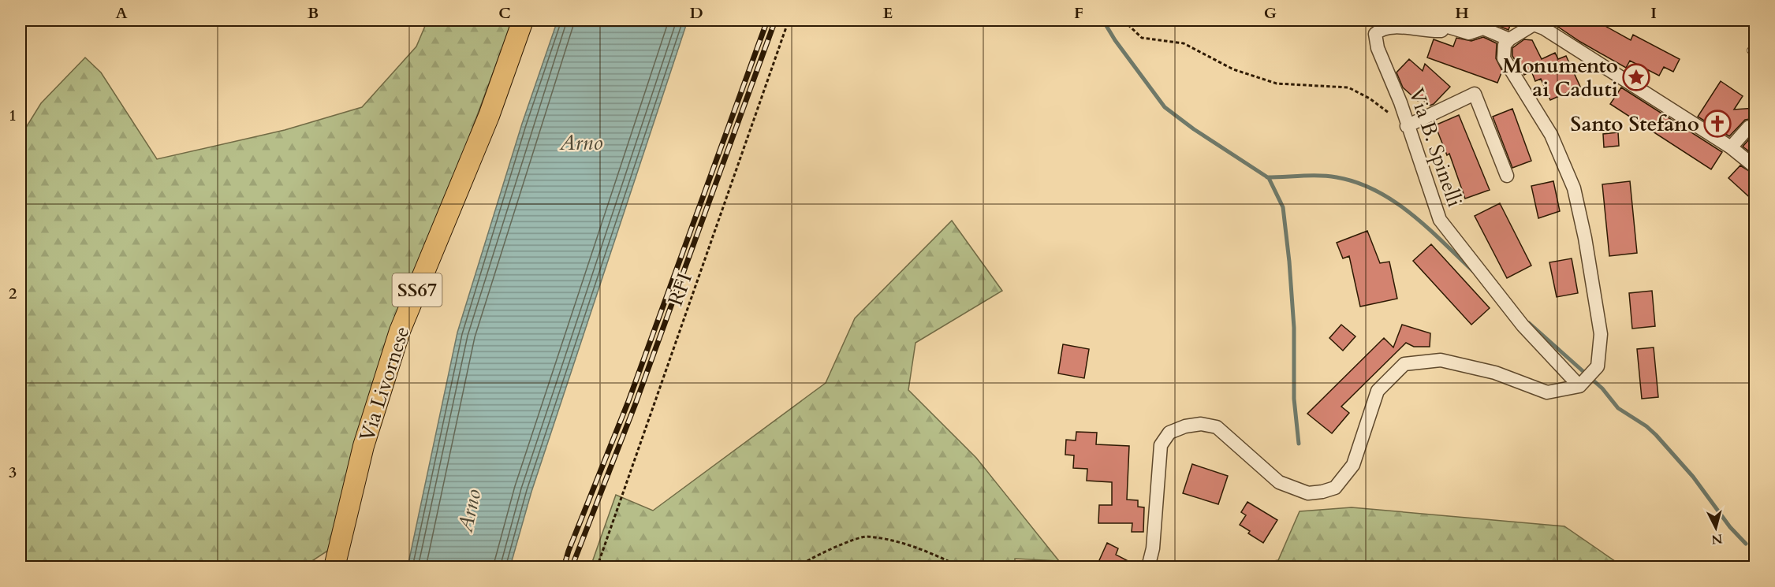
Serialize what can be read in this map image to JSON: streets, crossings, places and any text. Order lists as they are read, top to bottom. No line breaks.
{"streets":{"main road":["SS67","Via Livornese"],"street":["Via B. Spinelli"],"path":["RFI"]},"water":["Arno"],"places":{"place":["Monumento ai Caduti"],"church":["Santo Stefano"]},"north":"bottom","grid":{"columns":["A","B","C","D","E","F","G","H","I"],"rows":["1","2","3"]}}
